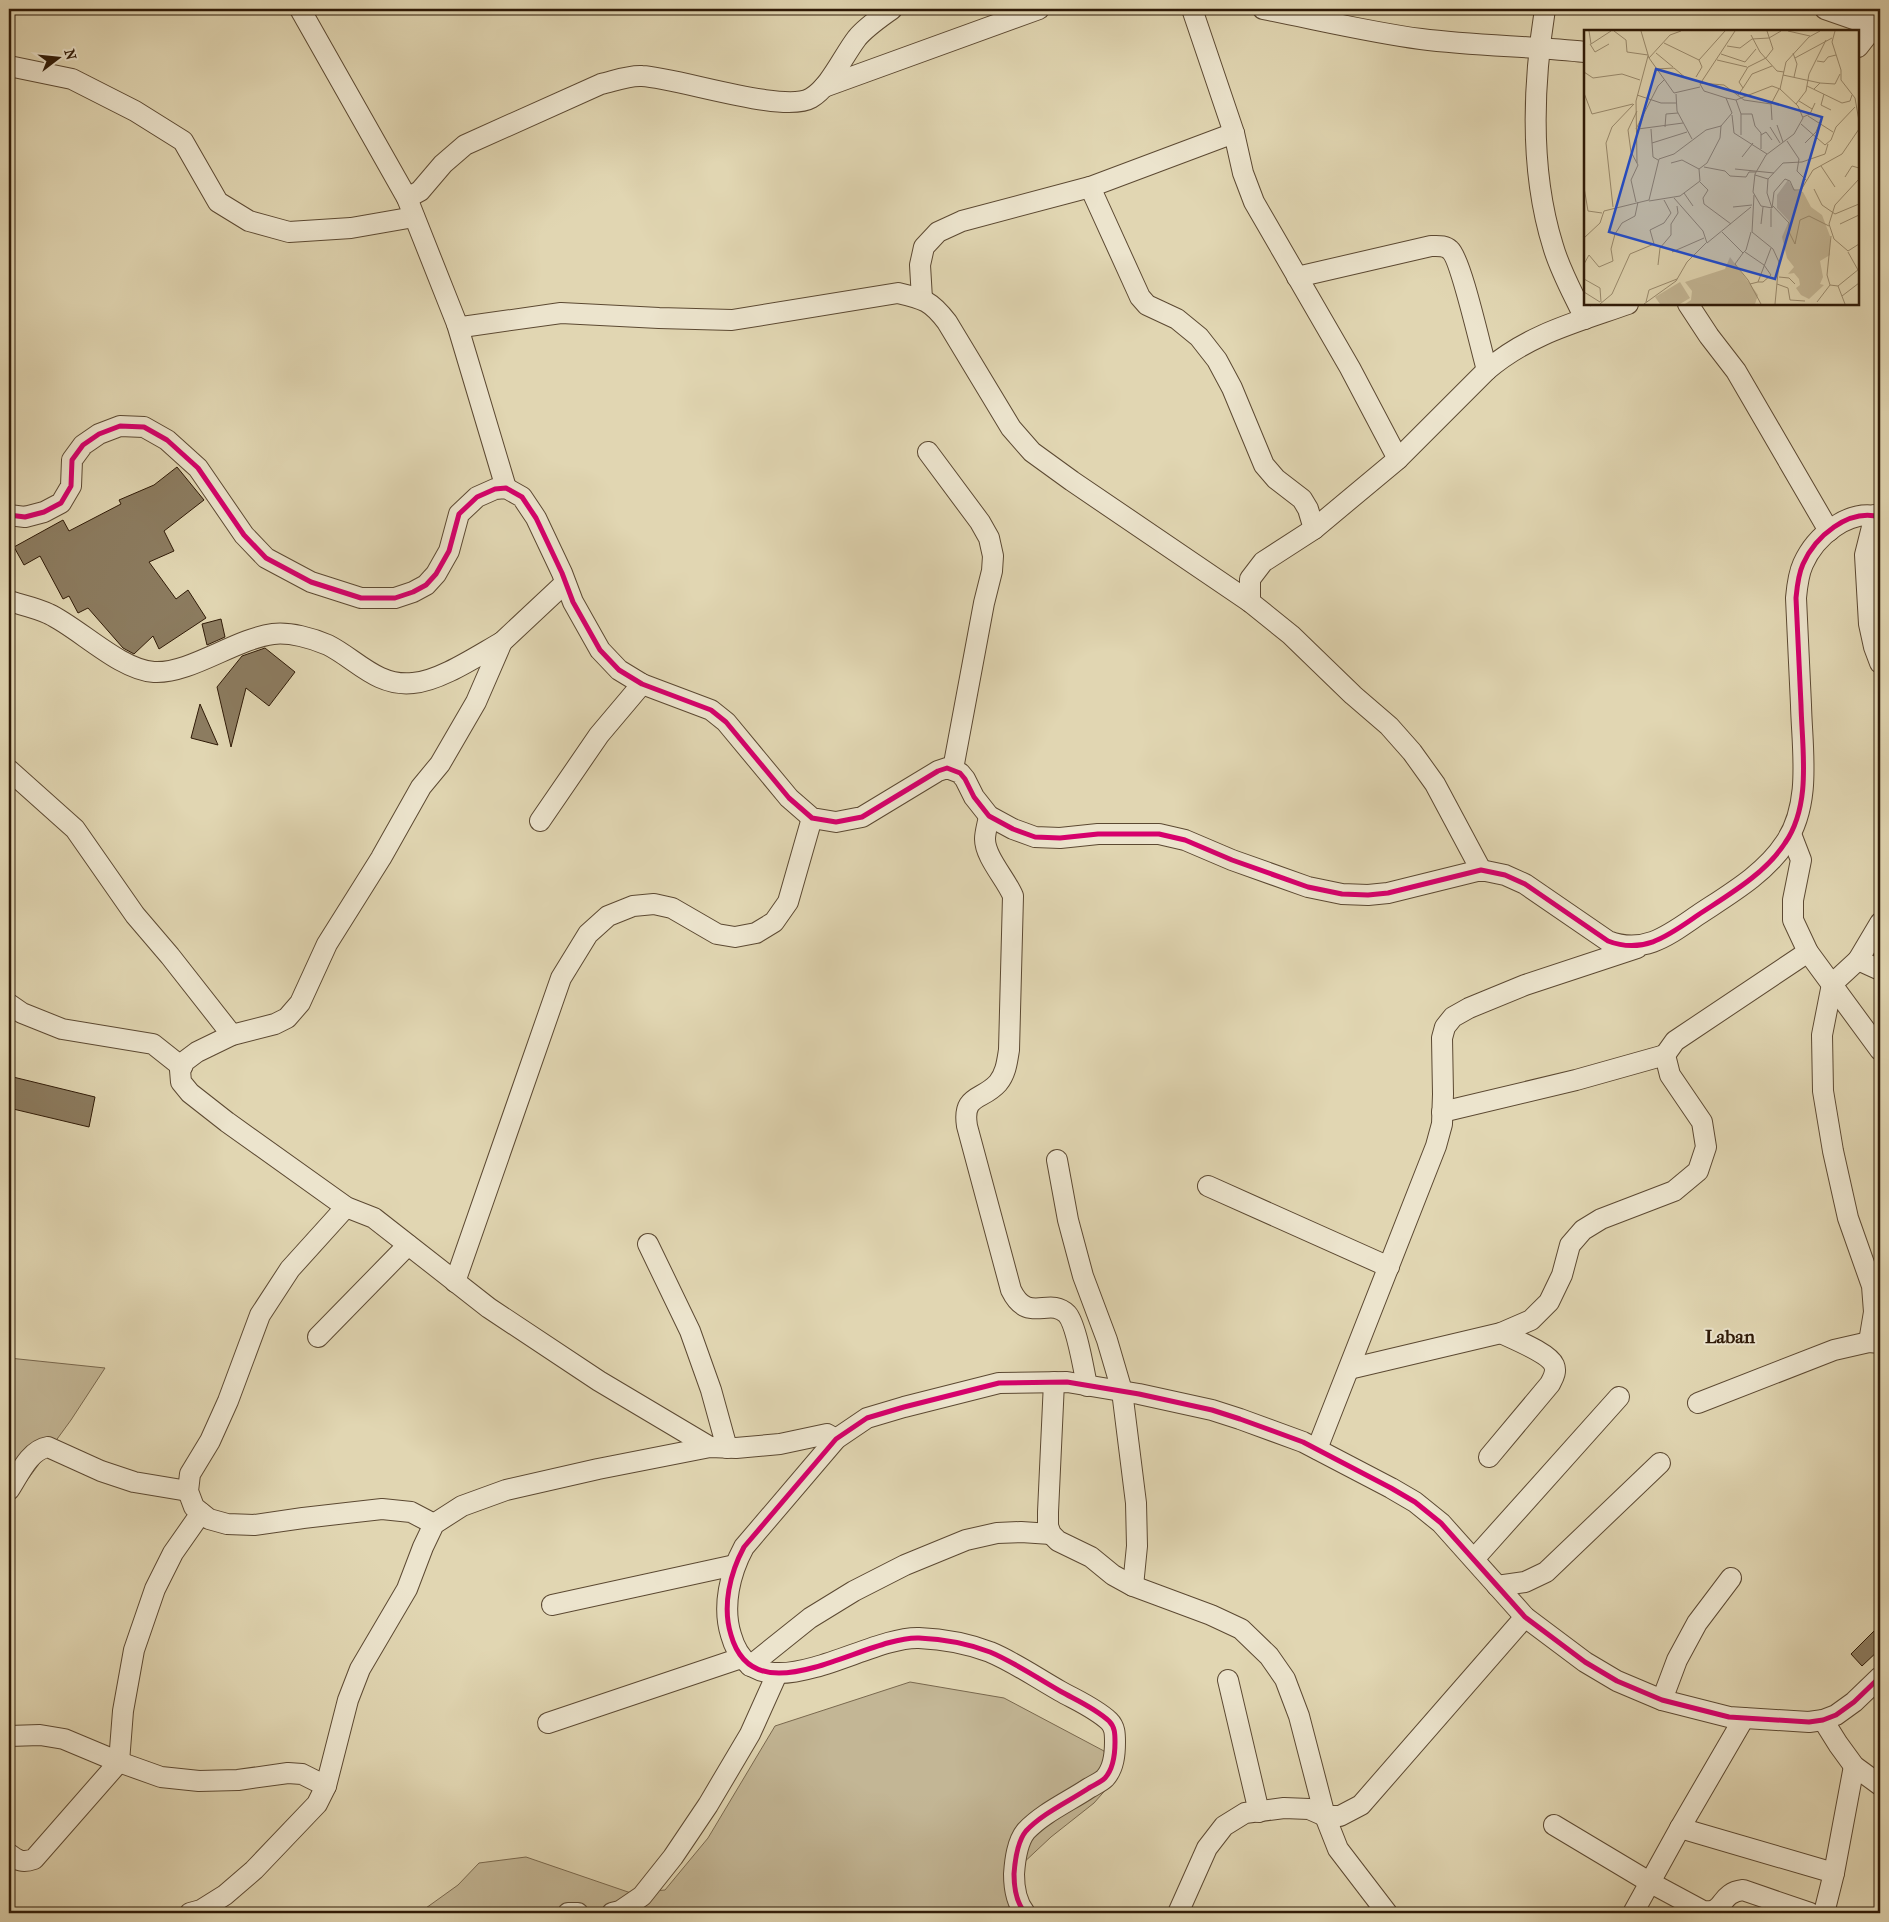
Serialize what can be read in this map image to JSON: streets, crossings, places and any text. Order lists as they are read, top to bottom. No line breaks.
{"districts":["Laban"],"north":"right"}
